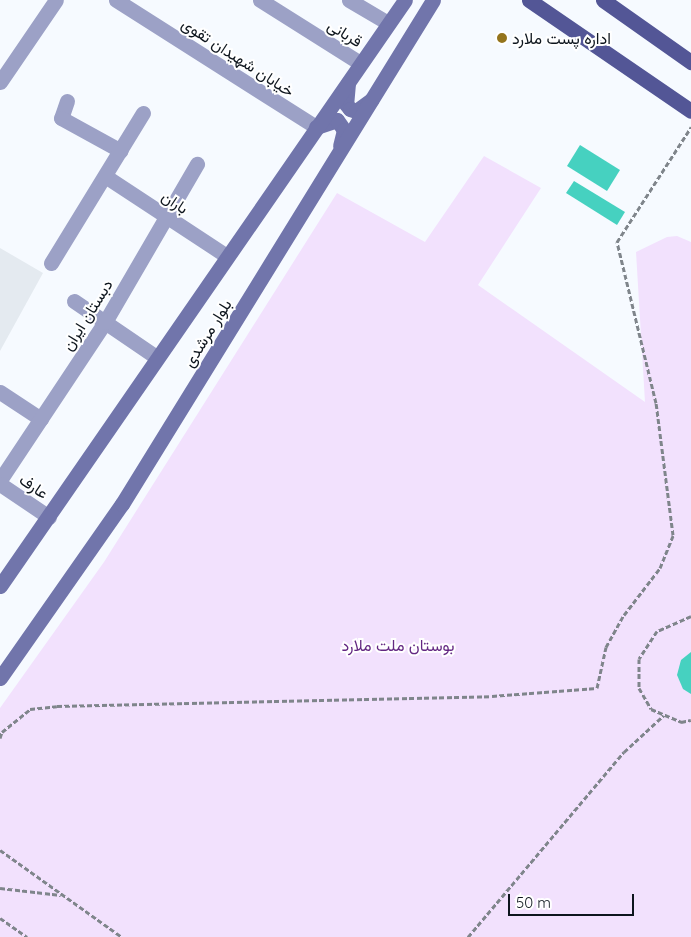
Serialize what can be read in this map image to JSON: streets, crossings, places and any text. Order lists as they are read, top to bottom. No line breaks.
{"streets":{"main road":["بلوار مرشدی"],"street":["قربانی","خیابان شهیدان تقوی","باران","دبستان ایران","عارف"]},"crossings":[["قربانی","بلوار مرشدی"],["خیابان شهیدان تقوی","بلوار مرشدی"],["باران","دبستان ایران"],["باران","بلوار مرشدی"],["بلوار مرشدی","عارف"]],"parks":["بوستان ملت ملارد"],"places":["اداره پست ملارد"],"scale_bar":"50 m"}
